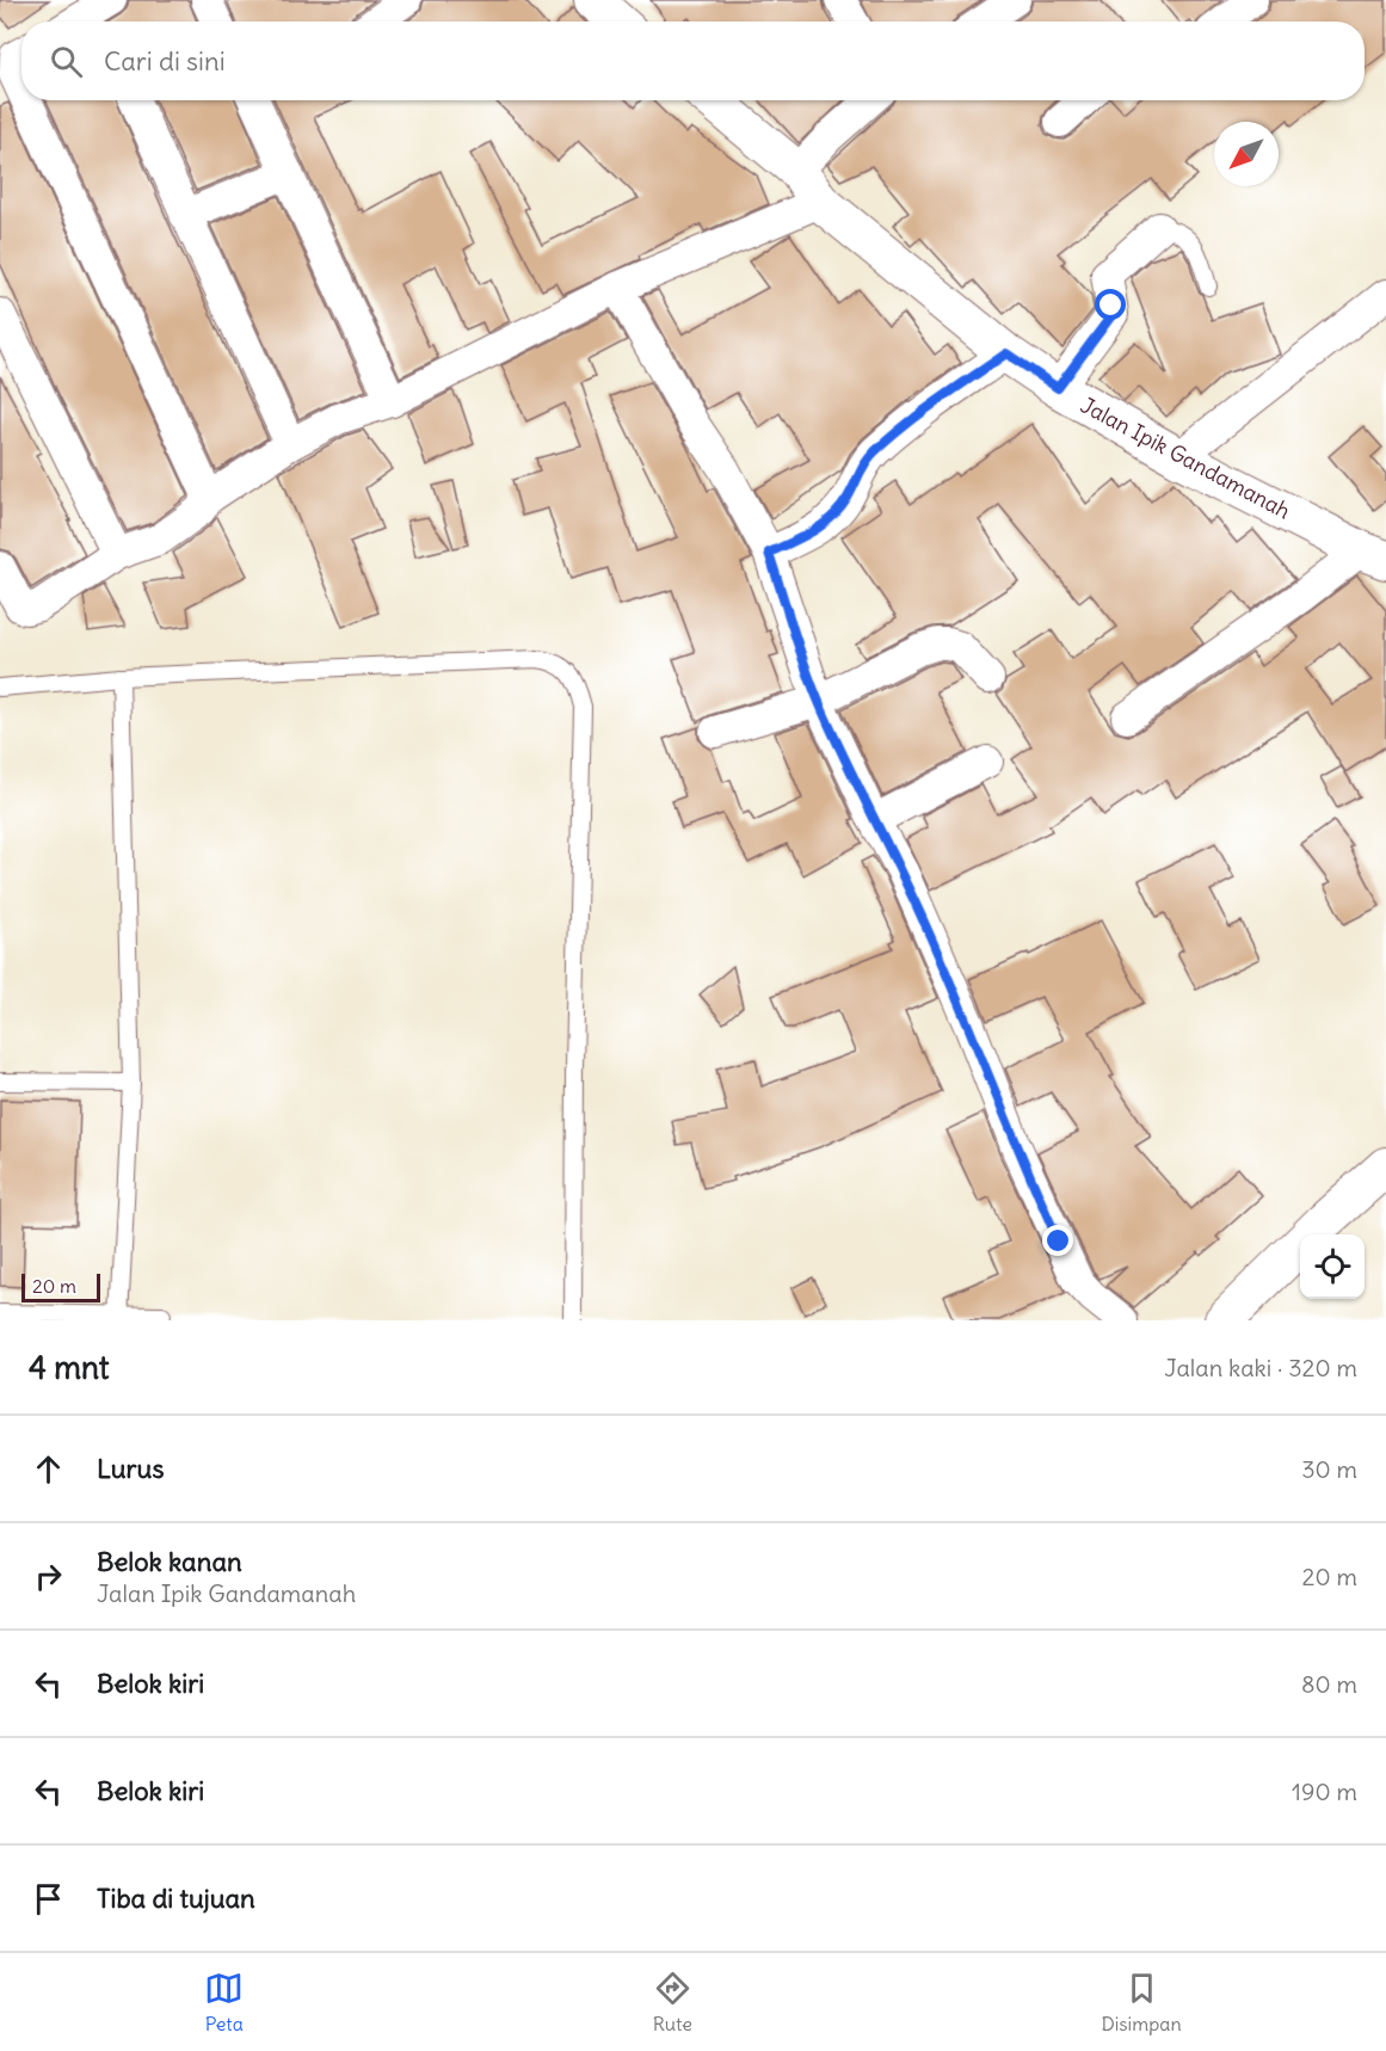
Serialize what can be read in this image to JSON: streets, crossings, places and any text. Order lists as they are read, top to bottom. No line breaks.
{"streets":{"street":["Jalan Ipik Gandamanah"]},"scale_bar":"20 m","north":"bottom left","page":{"search":"Cari di sini","scale":"20 m","heading":["4 mnt","Jalan kaki · 320 m"],"list":[["Lurus","30 m"],["Belok kanan","Jalan Ipik Gandamanah","20 m"],["Belok kiri","80 m"],["Belok kiri","190 m"],"Tiba di tujuan"],"nav":["Peta","Rute","Disimpan"]}}
